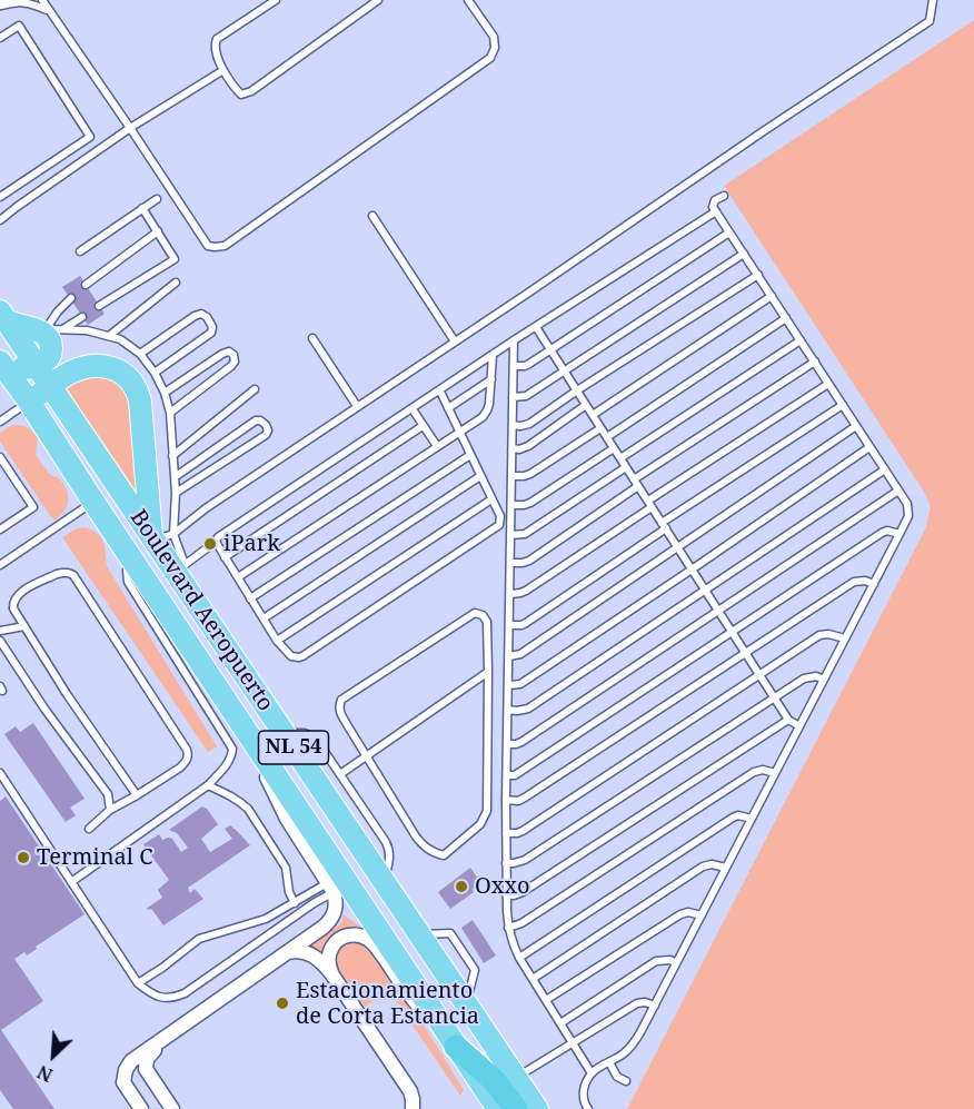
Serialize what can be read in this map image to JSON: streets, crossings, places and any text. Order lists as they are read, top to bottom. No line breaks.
{"streets":{"highway":["Boulevard Aeropuerto","NL 54"]},"places":["iPark","Terminal C","Oxxo","Estacionamiento de Corta Estancia"],"north":"bottom left"}
